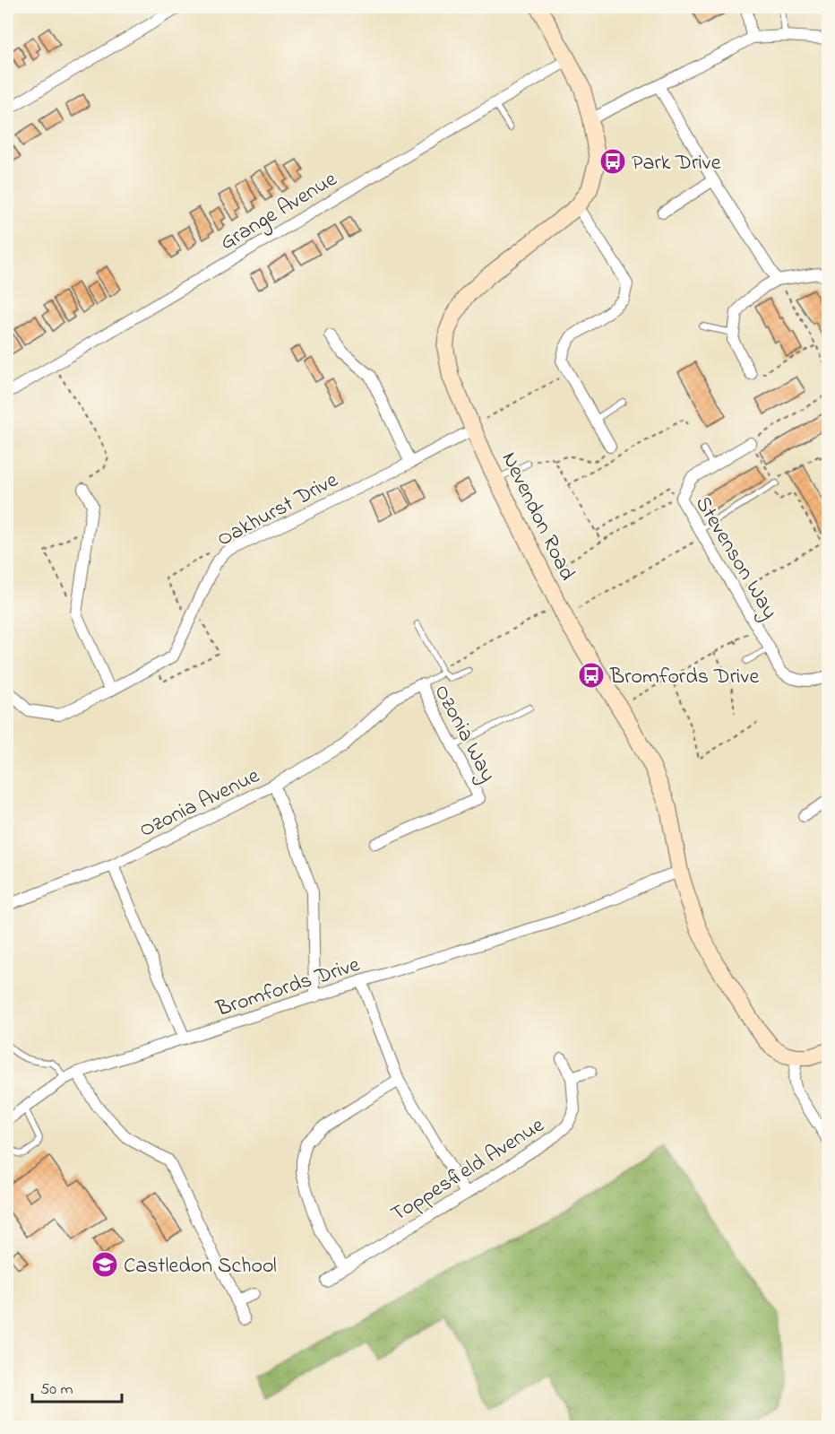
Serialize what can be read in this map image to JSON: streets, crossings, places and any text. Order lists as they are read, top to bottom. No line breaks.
{"streets":{"street":["Grange Avenue","Oakhurst Drive","Nevendon Road","Stevenson Way","Ozonia Way","Ozonia Avenue","Bromfords Drive","Toppesfield Avenue"]},"crossings":[["Grange Avenue","Nevendon Road"],["Oakhurst Drive","Nevendon Road"],["Nevendon Road","Bromfords Drive"],["Ozonia Way","Ozonia Avenue"],["Ozonia Avenue","Bromfords Drive"]],"places":{"bus stop":["Park Drive","Bromfords Drive"],"school or university":["Castledon School"]},"scale_bar":"50 m"}
